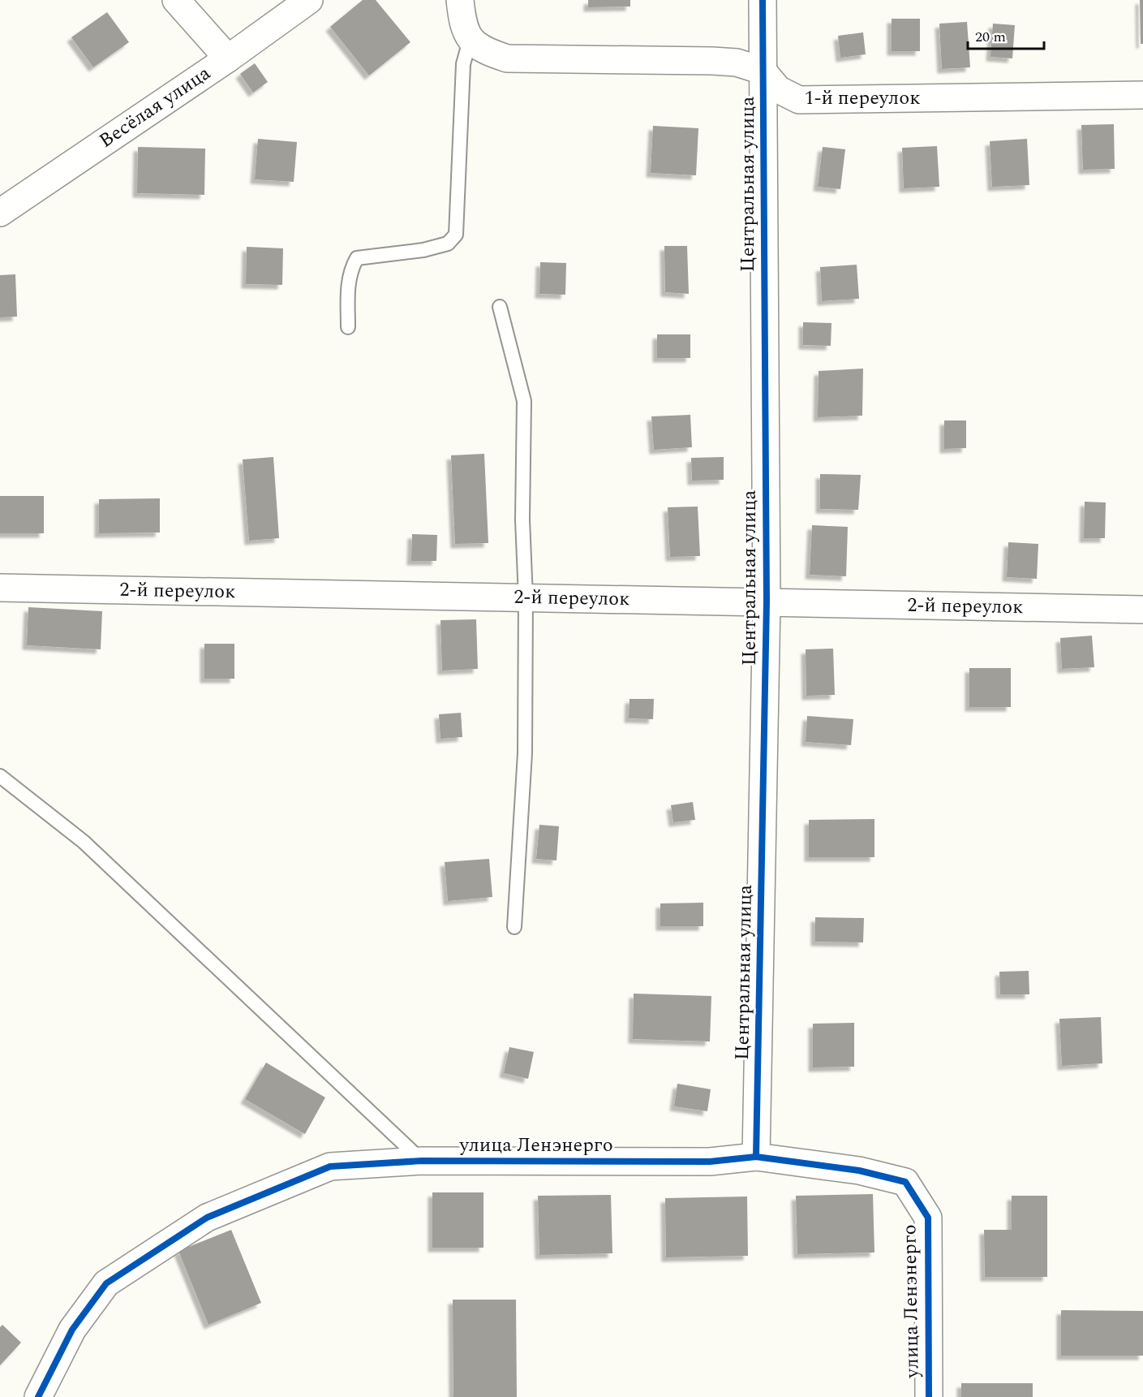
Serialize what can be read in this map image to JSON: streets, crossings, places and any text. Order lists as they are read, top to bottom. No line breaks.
{"streets":{"street":["1-й переулок","Весёлая улица","Центральная улица","2-й переулок","улица Ленэнерго"]},"crossings":[["1-й переулок","Центральная улица"],["Центральная улица","2-й переулок"],["Центральная улица","улица Ленэнерго"]],"scale_bar":"20 m"}
